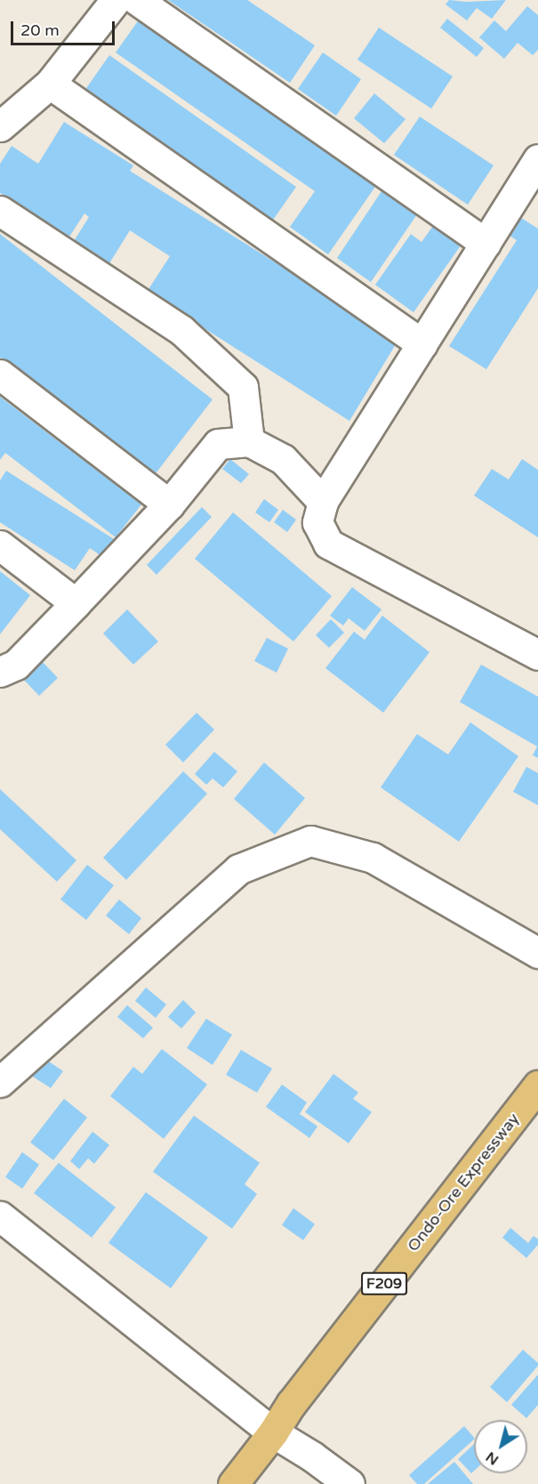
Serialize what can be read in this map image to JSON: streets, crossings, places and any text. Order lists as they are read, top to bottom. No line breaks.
{"streets":{"main road":["Ondo-Ore Expressway","F209"]},"scale_bar":"20 m","north":"bottom left"}
